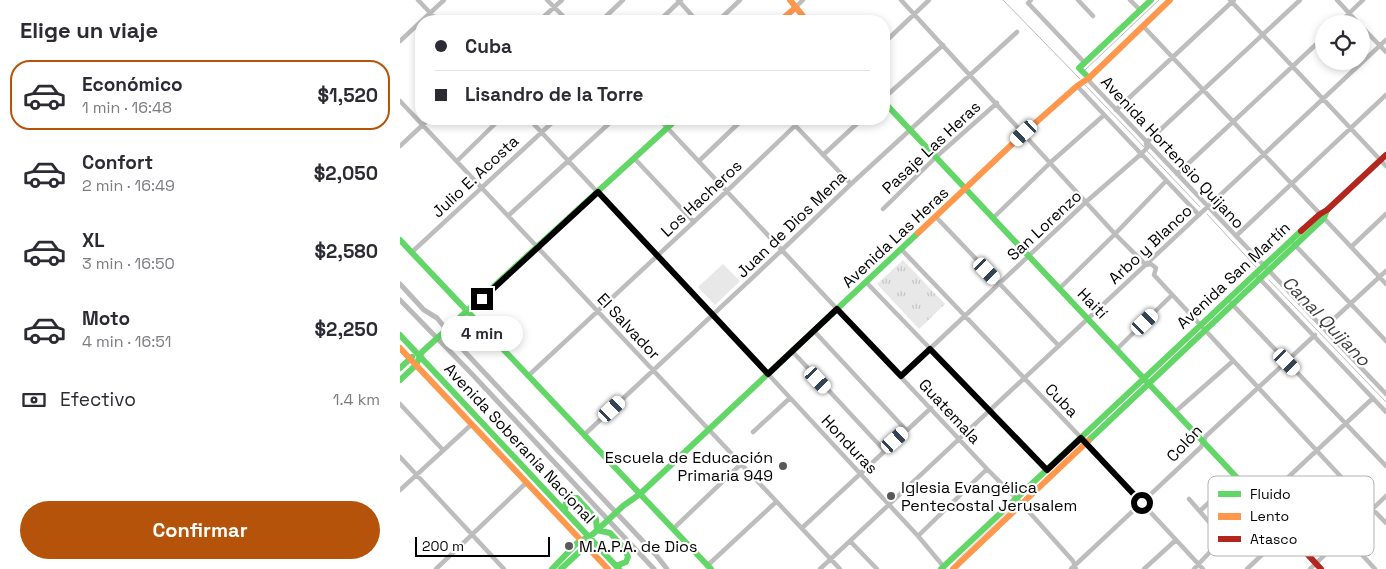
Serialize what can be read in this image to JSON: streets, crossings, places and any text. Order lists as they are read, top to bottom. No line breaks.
{"streets":{"main road":["Avenida Las Heras","Avenida San Martín","Haití","Avenida Soberanía Nacional"],"street":["Pasaje Las Heras","Avenida Hortensio Quijano","Julio E. Acosta","Los Hacheros","Juan de Dios Mena","San Lorenzo","Arbo y Blanco","El Salvador","Cuba","Guatemala","Colón","Honduras"]},"crossings":[["Pasaje Las Heras","Haití"],["Avenida Hortensio Quijano","San Lorenzo"],["Avenida Hortensio Quijano","Avenida Las Heras"],["Avenida Hortensio Quijano","Arbo y Blanco"],["Avenida Hortensio Quijano","Avenida San Martín"],["Julio E. Acosta","El Salvador"],["Julio E. Acosta","Honduras"],["Los Hacheros","El Salvador"],["Los Hacheros","Guatemala"],["Los Hacheros","Honduras"],["Juan de Dios Mena","Haití"],["Juan de Dios Mena","El Salvador"],["Juan de Dios Mena","Guatemala"],["Juan de Dios Mena","Honduras"],["San Lorenzo","Haití"],["San Lorenzo","Cuba"],["San Lorenzo","Guatemala"],["Avenida Las Heras","Haití"],["Avenida Las Heras","El Salvador"],["Avenida Las Heras","Cuba"],["Avenida Las Heras","Guatemala"],["Avenida Las Heras","Avenida Soberanía Nacional"],["Avenida Las Heras","Honduras"],["Arbo y Blanco","Haití"],["Arbo y Blanco","El Salvador"],["Arbo y Blanco","Cuba"],["Arbo y Blanco","Guatemala"],["Arbo y Blanco","Honduras"],["Avenida San Martín","Haití"],["Avenida San Martín","Cuba"],["Avenida San Martín","Guatemala"],["Avenida San Martín","Honduras"],["Haití","Colón"],["Cuba","Colón"],["Guatemala","Colón"]],"water":["Canal Quijano"],"places":["Escuela de Educación Primaria 949","Iglesia Evangélica Pentecostal Jerusalem","M.A.P.A. de Dios"],"legend":["Fluido","Lento","Atasco"],"scale_bar":"200 m","page":{"heading":"Elige un viaje","banner":["Cuba","Lisandro de la Torre"],"list":[{"name":"Económico","note":"1 min · 16:48","value":"$1,520"},{"name":"Confort","note":"2 min · 16:49","value":"$2,050"},{"name":"XL","note":"3 min · 16:50","value":"$2,580"},{"name":"Moto","note":"4 min · 16:51","value":"$2,250"}],"bubble":"4 min","pay":["Efectivo","1.4 km"],"buttons":"Confirmar","scale":"200 m"}}
